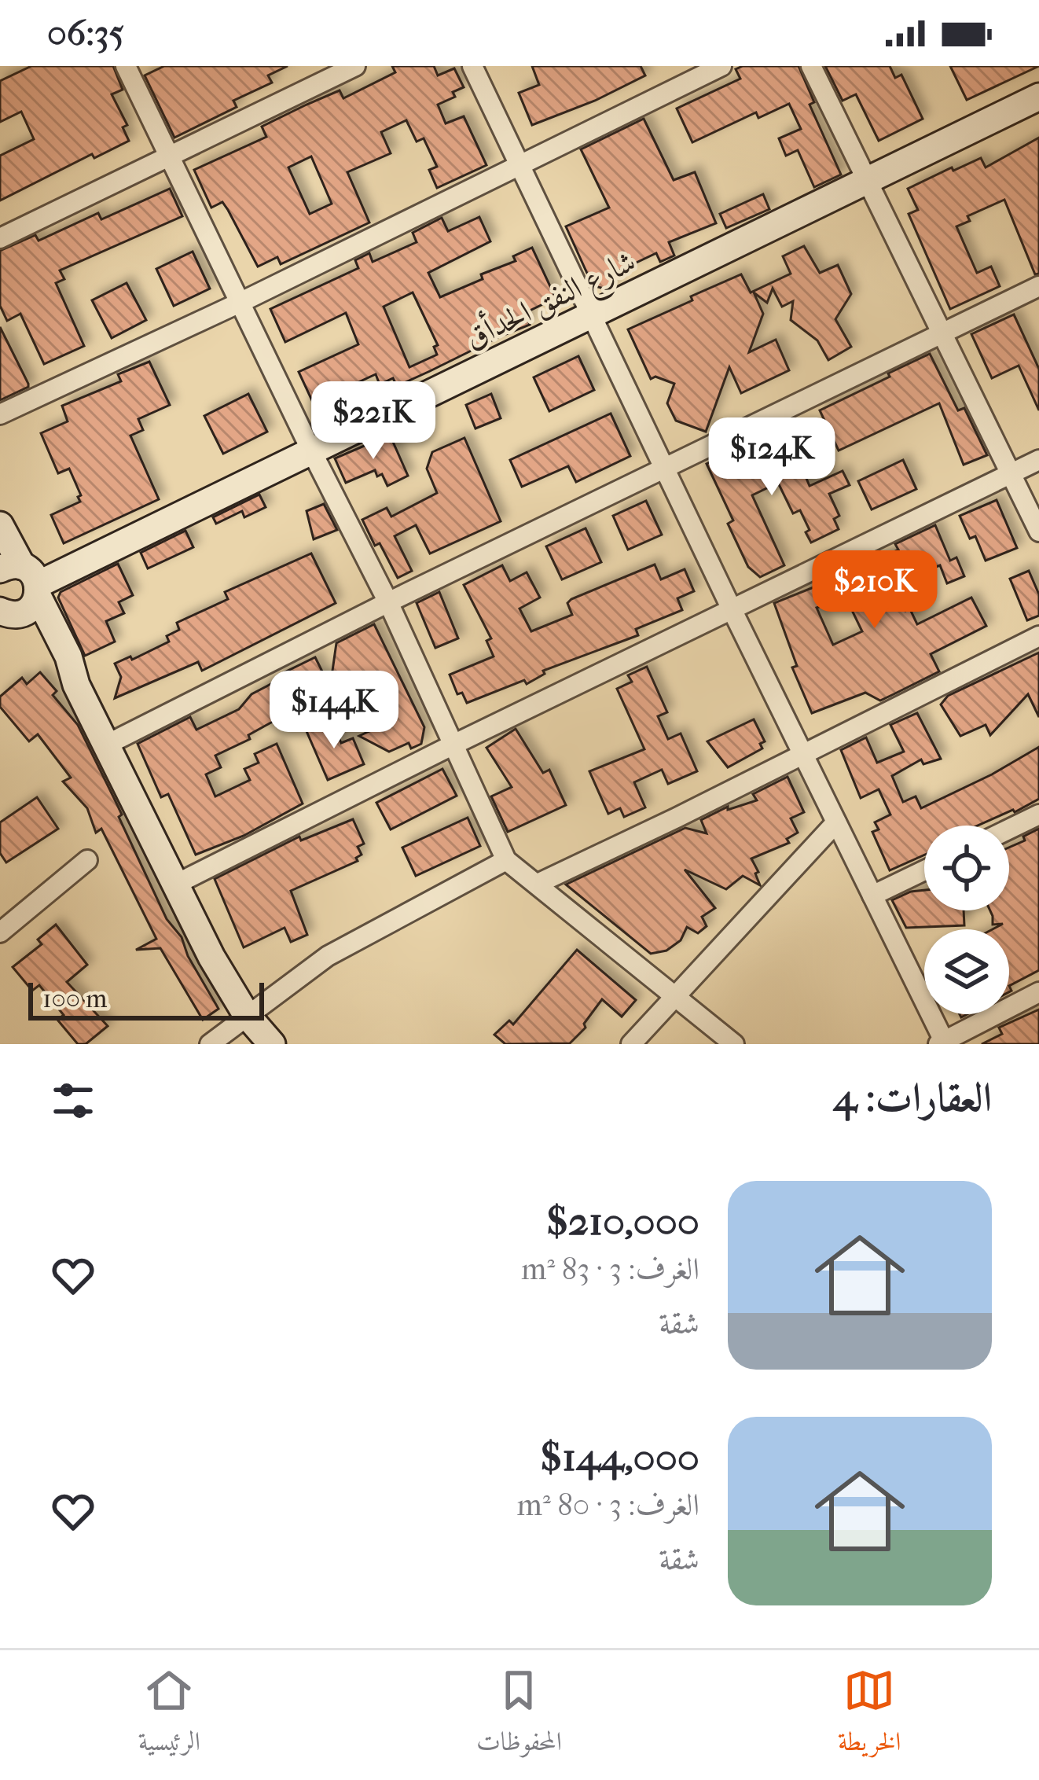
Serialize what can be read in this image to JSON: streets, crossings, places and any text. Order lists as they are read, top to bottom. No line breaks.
{"streets":{"main road":["شارع النفق الحدأق"]},"scale_bar":"100 m","page":{"status":"06:35","price":["$221K","$124K","$210K","$144K"],"scale":"100 m","heading":"العقارات: 4","list":[{"name":"$210,000","note":"الغرف: 3 · 83 m² · شقة"},{"name":"$144,000","note":"الغرف: 3 · 80 m² · شقة"}],"tabs":["الخريطة","المحفوظات","الرئيسية"]}}
